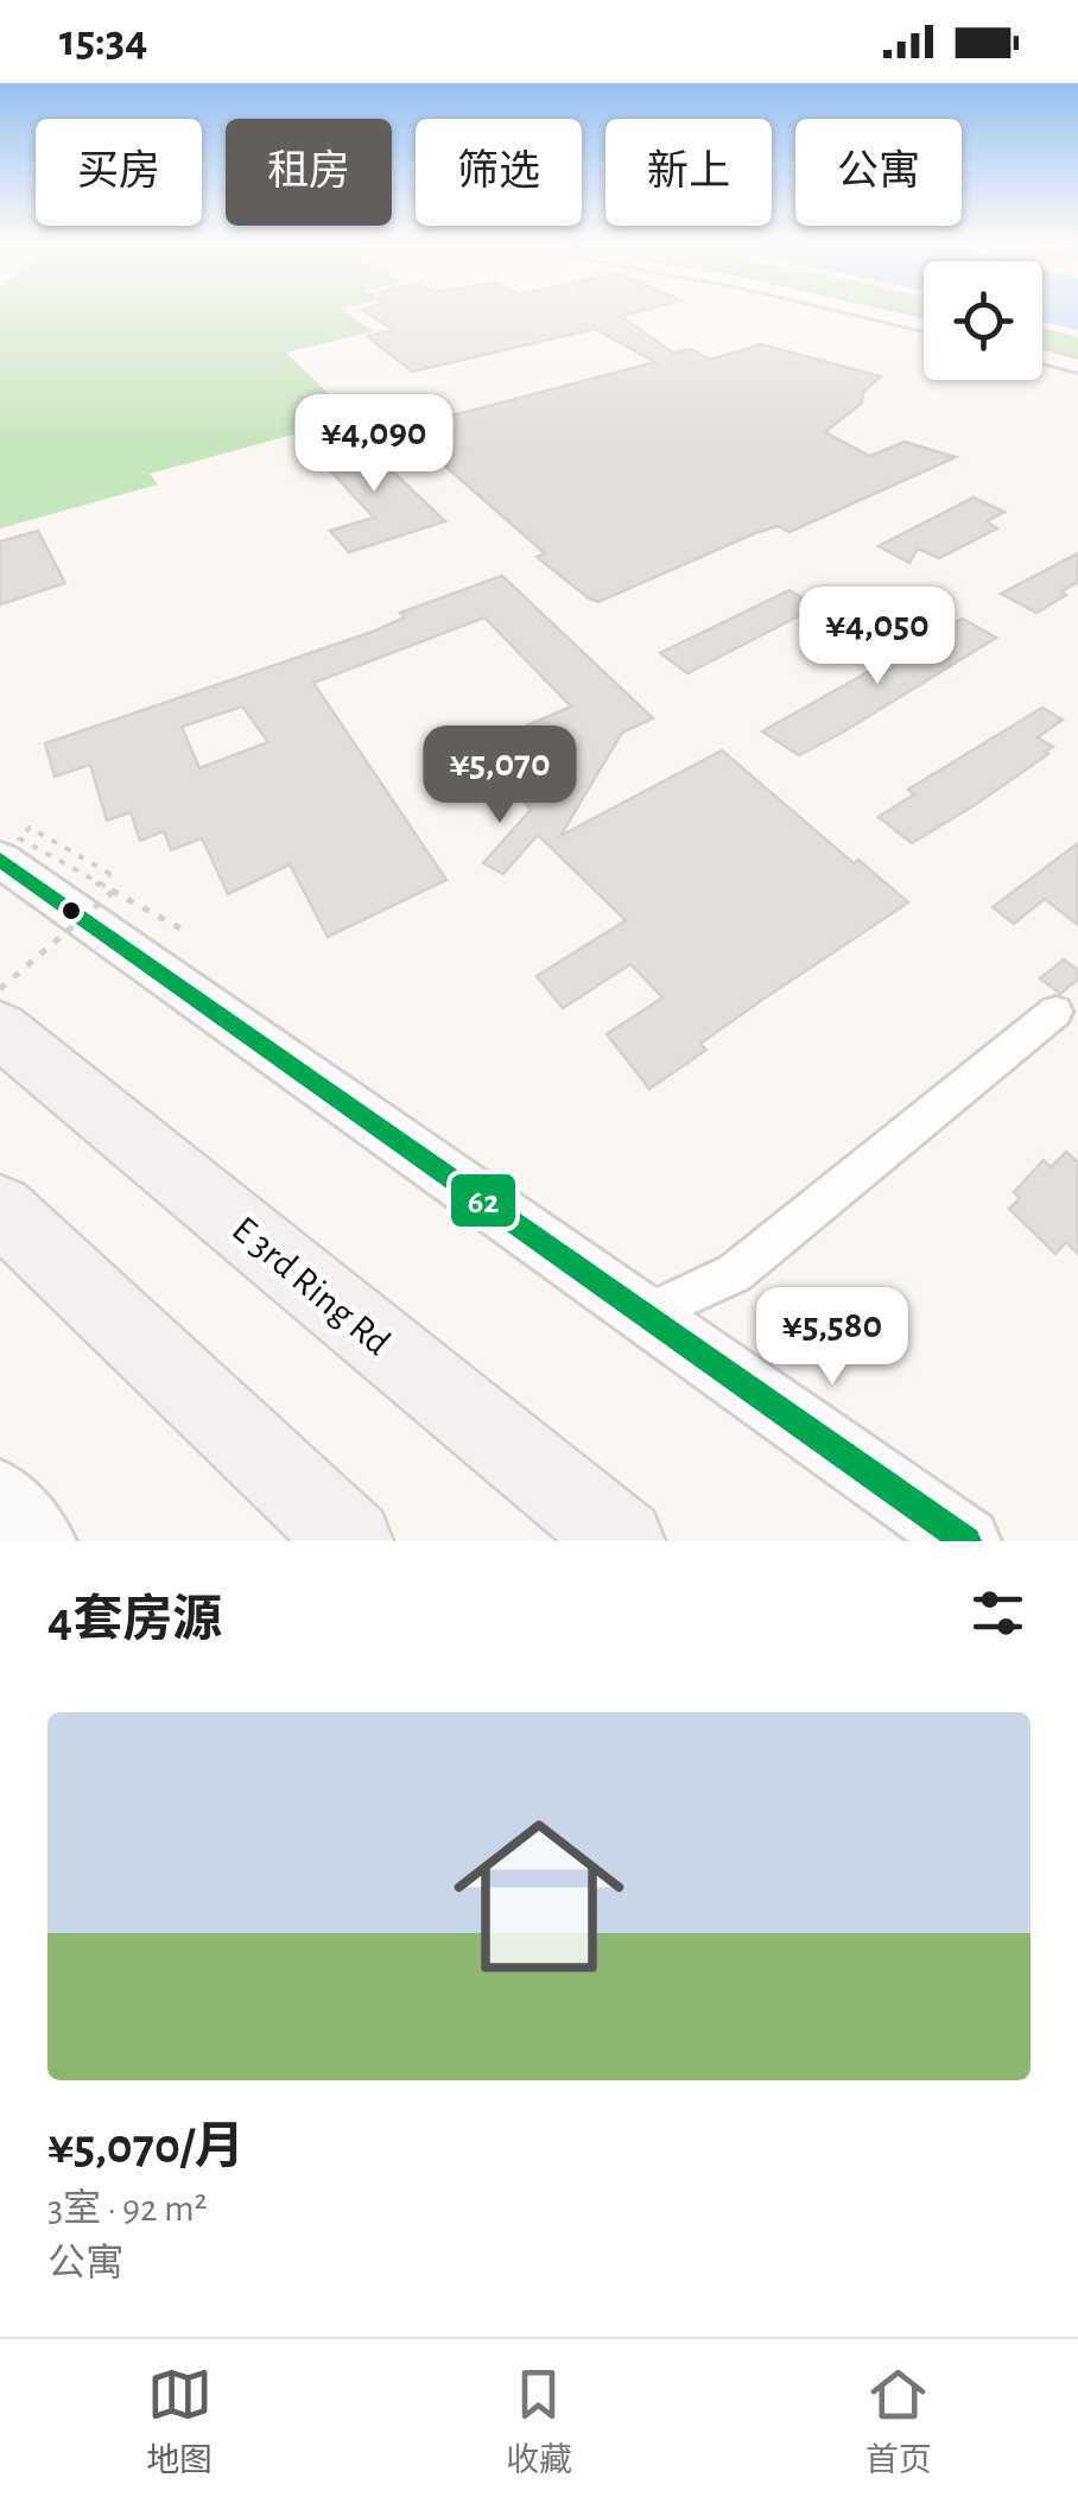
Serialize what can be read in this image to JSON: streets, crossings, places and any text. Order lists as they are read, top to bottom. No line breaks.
{"streets":{"highway":["E 3rd Ring Rd"]},"lines":["transit line 62"],"page":{"status":"15:34","chip":["买房","租房","筛选","新上","公寓"],"price":["¥4,090","¥4,050","¥5,070","¥5,580"],"heading":"4套房源","list":[{"name":"¥5,070/月","note":"3室 · 92 m² · 公寓"}],"tabs":["地图","收藏","首页"]}}
